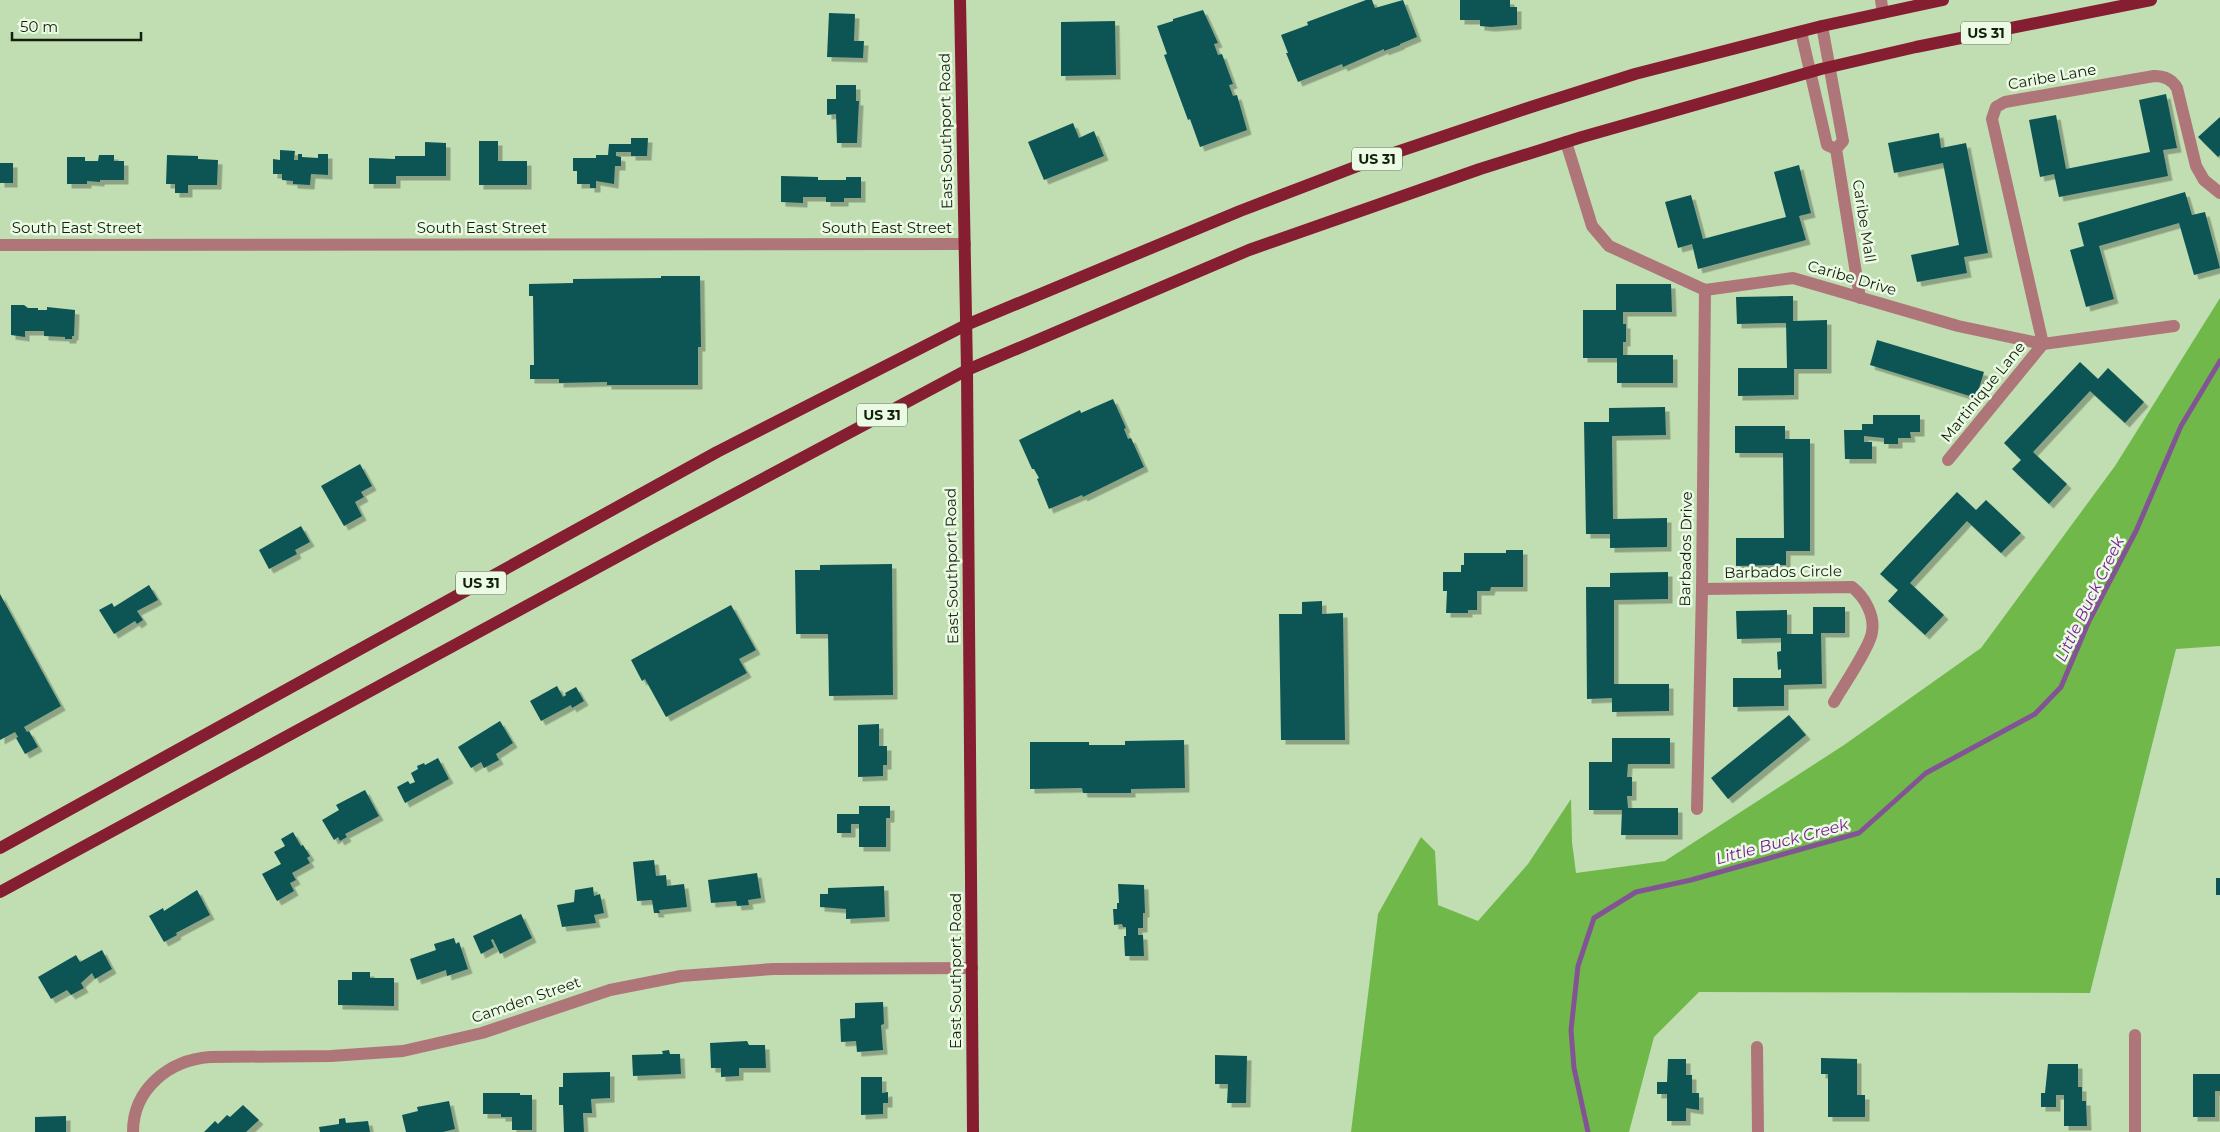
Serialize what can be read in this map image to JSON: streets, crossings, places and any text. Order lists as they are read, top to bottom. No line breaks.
{"streets":{"main road":["US 31","East Southport Road"],"street":["Caribe Lane","Caribe Mall","South East Street","Caribe Drive","Martinique Lane","Barbados Drive","Barbados Circle","Camden Street"]},"crossings":[["US 31","East Southport Road"],["US 31","Caribe Mall"],["Caribe Lane","Caribe Drive"],["Caribe Lane","Martinique Lane"],["East Southport Road","South East Street"],["East Southport Road","Camden Street"],["Caribe Mall","Caribe Drive"],["Caribe Drive","Martinique Lane"],["Caribe Drive","Barbados Drive"],["Barbados Drive","Barbados Circle"]],"water":["Little Buck Creek"],"scale_bar":"50 m"}
